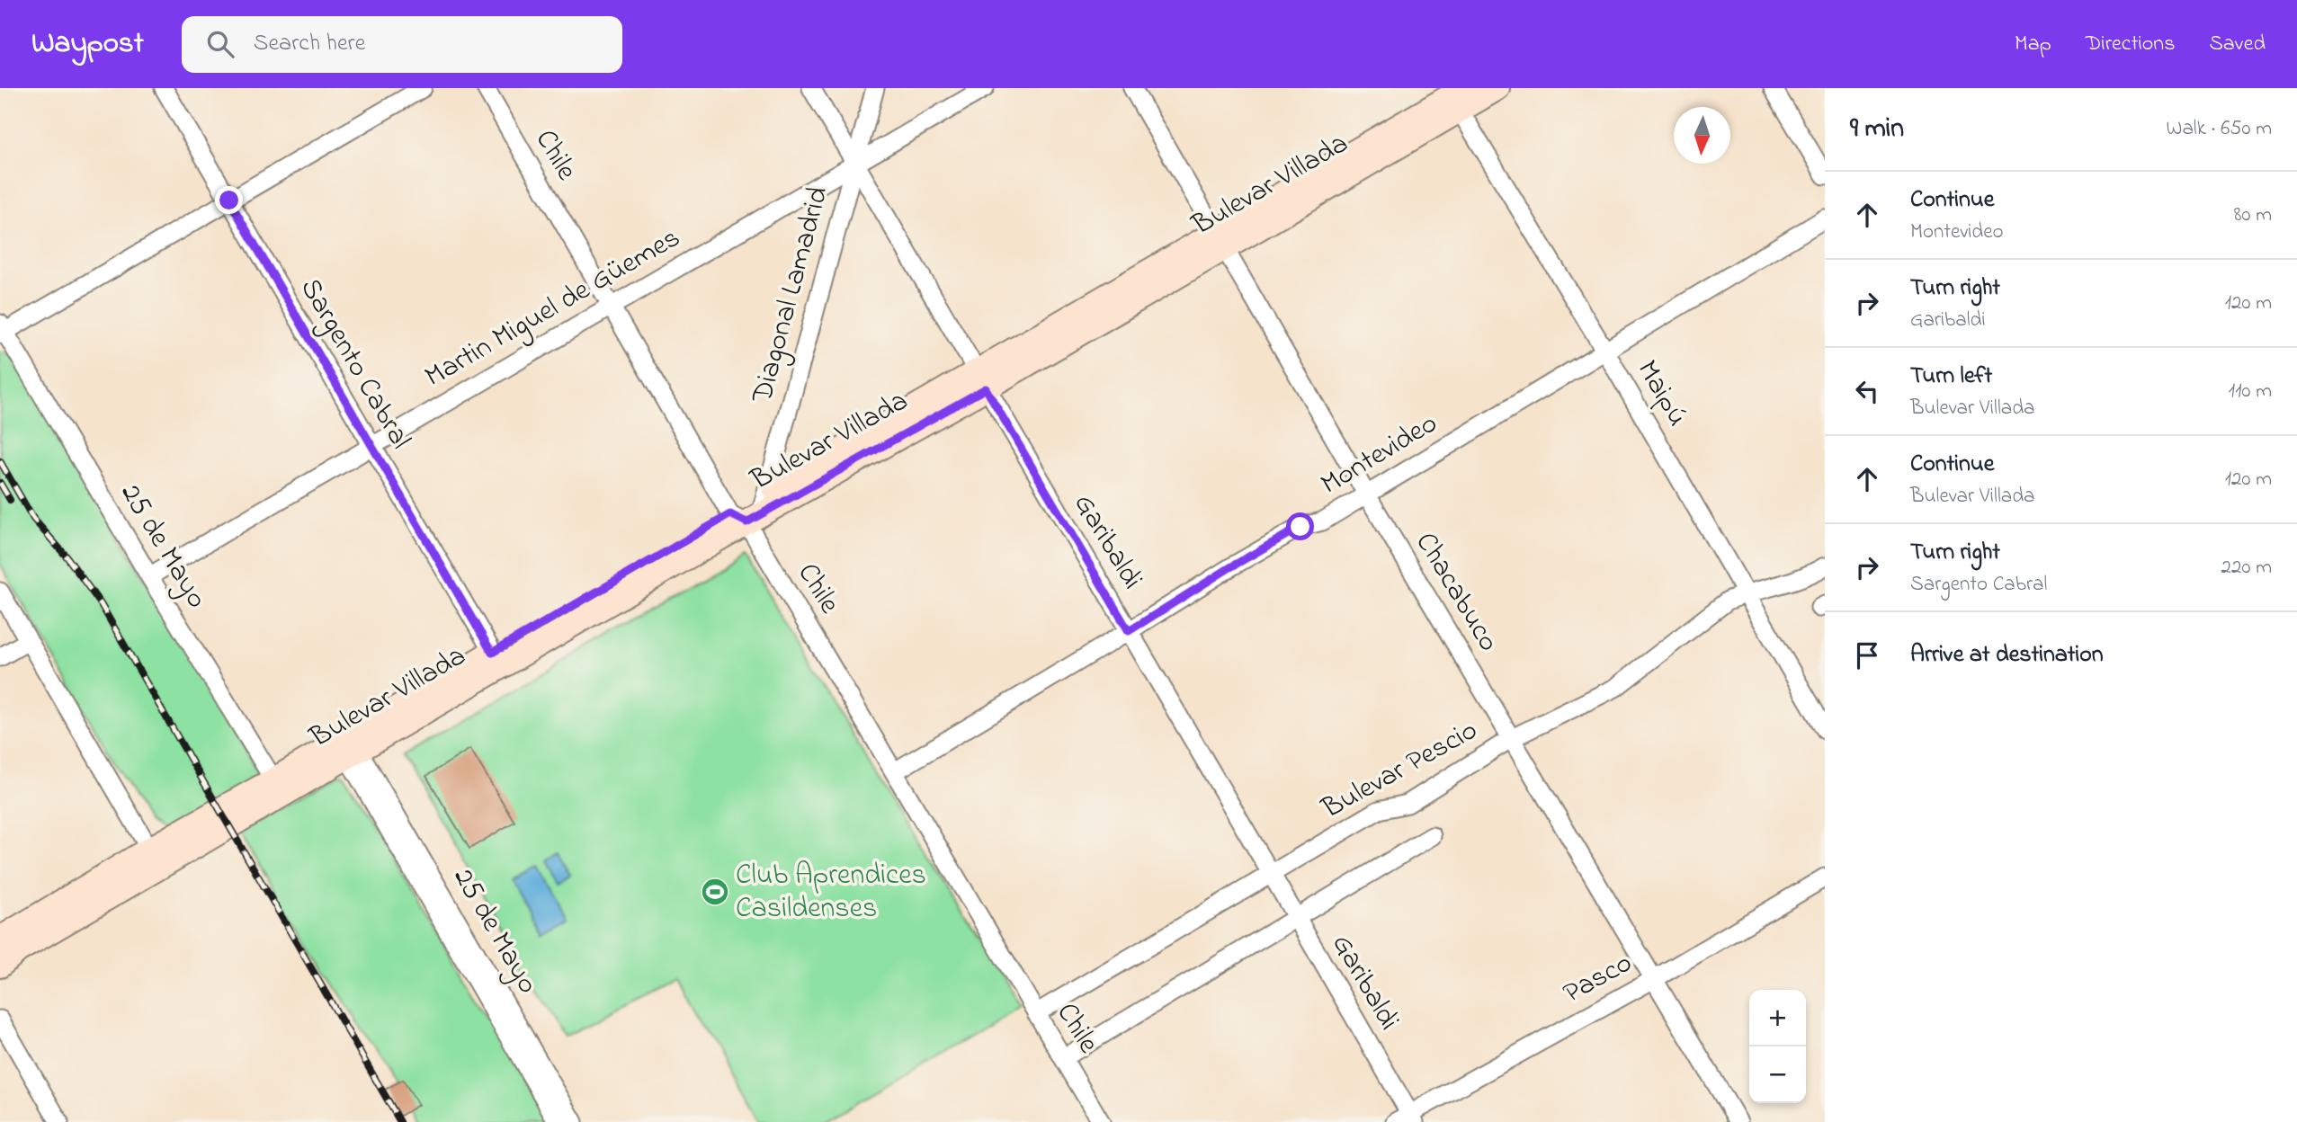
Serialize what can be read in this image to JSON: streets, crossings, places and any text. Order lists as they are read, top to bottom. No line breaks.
{"streets":{"main road":["Bulevar Villada"],"street":["Chile","Diagonal Lamadrid","Martin Miguel de Güemes","Sargento Cabral","Maipú","Montevideo","Garibaldi","25 de Mayo","Chacabuco","Bulevar Pescio","Pasco"]},"crossings":[["Chile","Bulevar Villada"],["Chile","Diagonal Lamadrid"],["Chile","Martin Miguel de Güemes"],["Chile","Montevideo"],["Chile","Bulevar Pescio"],["Bulevar Villada","Diagonal Lamadrid"],["Bulevar Villada","Sargento Cabral"],["Bulevar Villada","Maipú"],["Bulevar Villada","Garibaldi"],["Bulevar Villada","25 de Mayo"],["Bulevar Villada","Chacabuco"],["Diagonal Lamadrid","Martin Miguel de Güemes"],["Diagonal Lamadrid","Garibaldi"],["Martin Miguel de Güemes","Sargento Cabral"],["Martin Miguel de Güemes","Garibaldi"],["Martin Miguel de Güemes","25 de Mayo"],["Maipú","Montevideo"],["Maipú","Bulevar Pescio"],["Montevideo","Garibaldi"],["Montevideo","Chacabuco"],["Garibaldi","Bulevar Pescio"],["Garibaldi","Pasco"],["Chacabuco","Bulevar Pescio"],["Chacabuco","Pasco"]],"places":{"sports":["Club Aprendices Casildenses"]},"north":"bottom","page":{"header":"Waypost","search":"Search here","nav":["Map","Directions","Saved"],"heading":["9 min","Walk · 650 m"],"list":[["Continue","Montevideo","80 m"],["Turn right","Garibaldi","120 m"],["Turn left","Bulevar Villada","110 m"],["Continue","Bulevar Villada","120 m"],["Turn right","Sargento Cabral","220 m"],"Arrive at destination"],"map_buttons":["+","−"]}}
